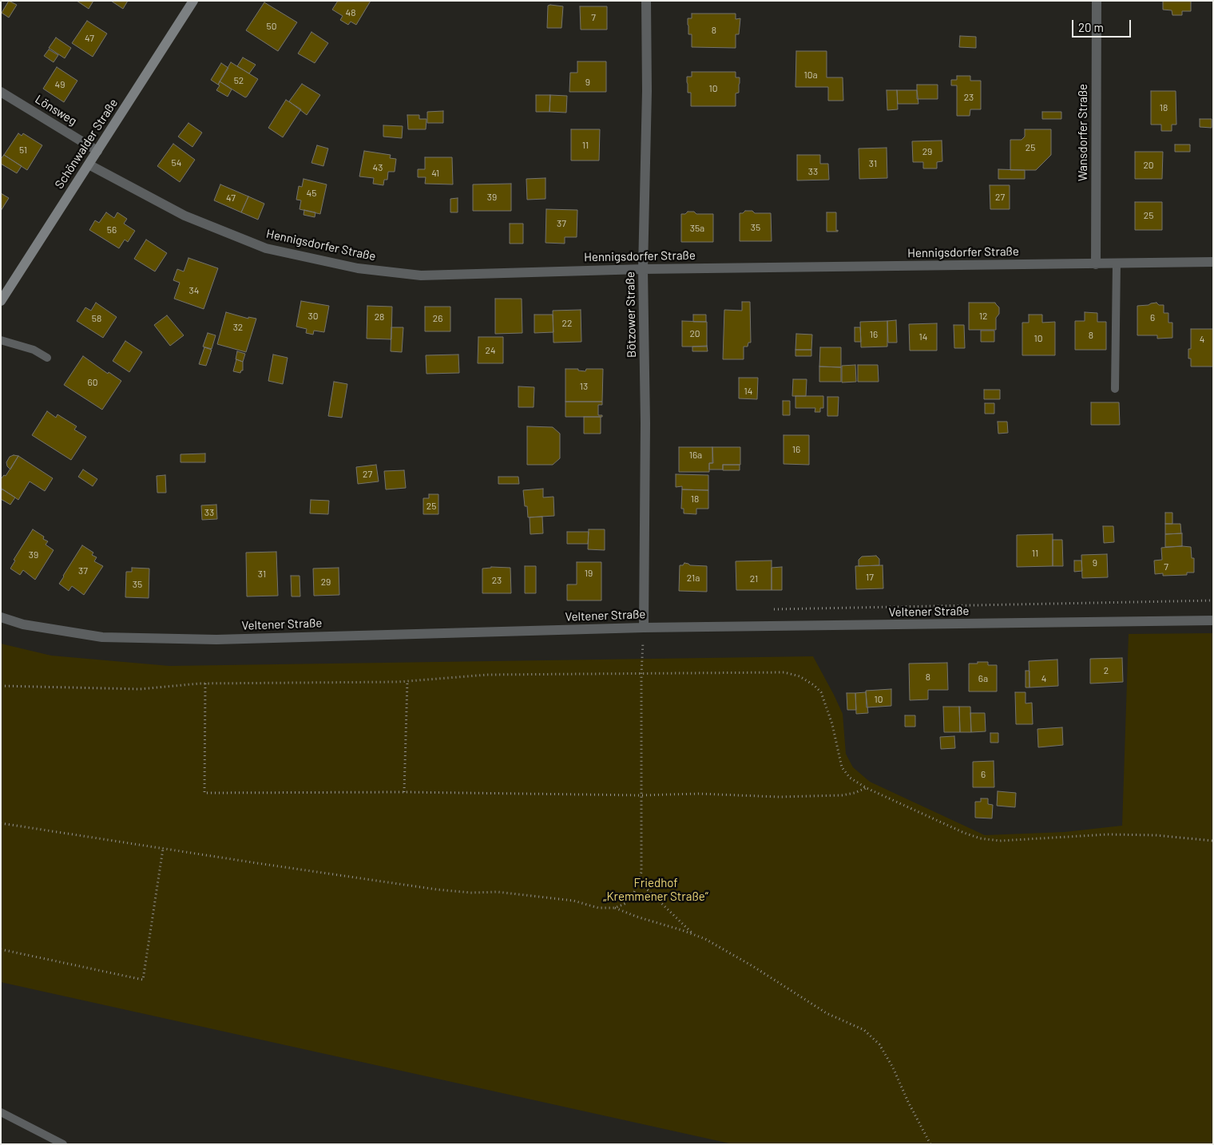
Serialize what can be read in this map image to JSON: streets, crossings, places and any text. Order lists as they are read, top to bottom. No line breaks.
{"streets":{"main road":["Schönwalder Straße"],"street":["Lönsweg","Wansdorfer Straße","Hennigsdorfer Straße","Bötzower Straße","Veltener Straße"]},"crossings":[["Lönsweg","Schönwalder Straße"],["Wansdorfer Straße","Hennigsdorfer Straße"],["Schönwalder Straße","Hennigsdorfer Straße"],["Hennigsdorfer Straße","Bötzower Straße"],["Bötzower Straße","Veltener Straße"]],"parks":["Friedhof „Kremmener Straße“"],"house_numbers":["48","7","50","8","47","10a","52","9","49","10","23","18","11","25","51","29","54","31","20","43","33","41","45","39","27","47","25","37","35","35a","56","34","30","12","28","6","58","26","22","32","20","16","8","14","10","4","24","60","13","14","16","16a","27","18","25","33","11","39","9","7","37","19","31","17","21a","21","23","29","35","2","8","6a","4","10","6"],"scale_bar":"20 m"}
